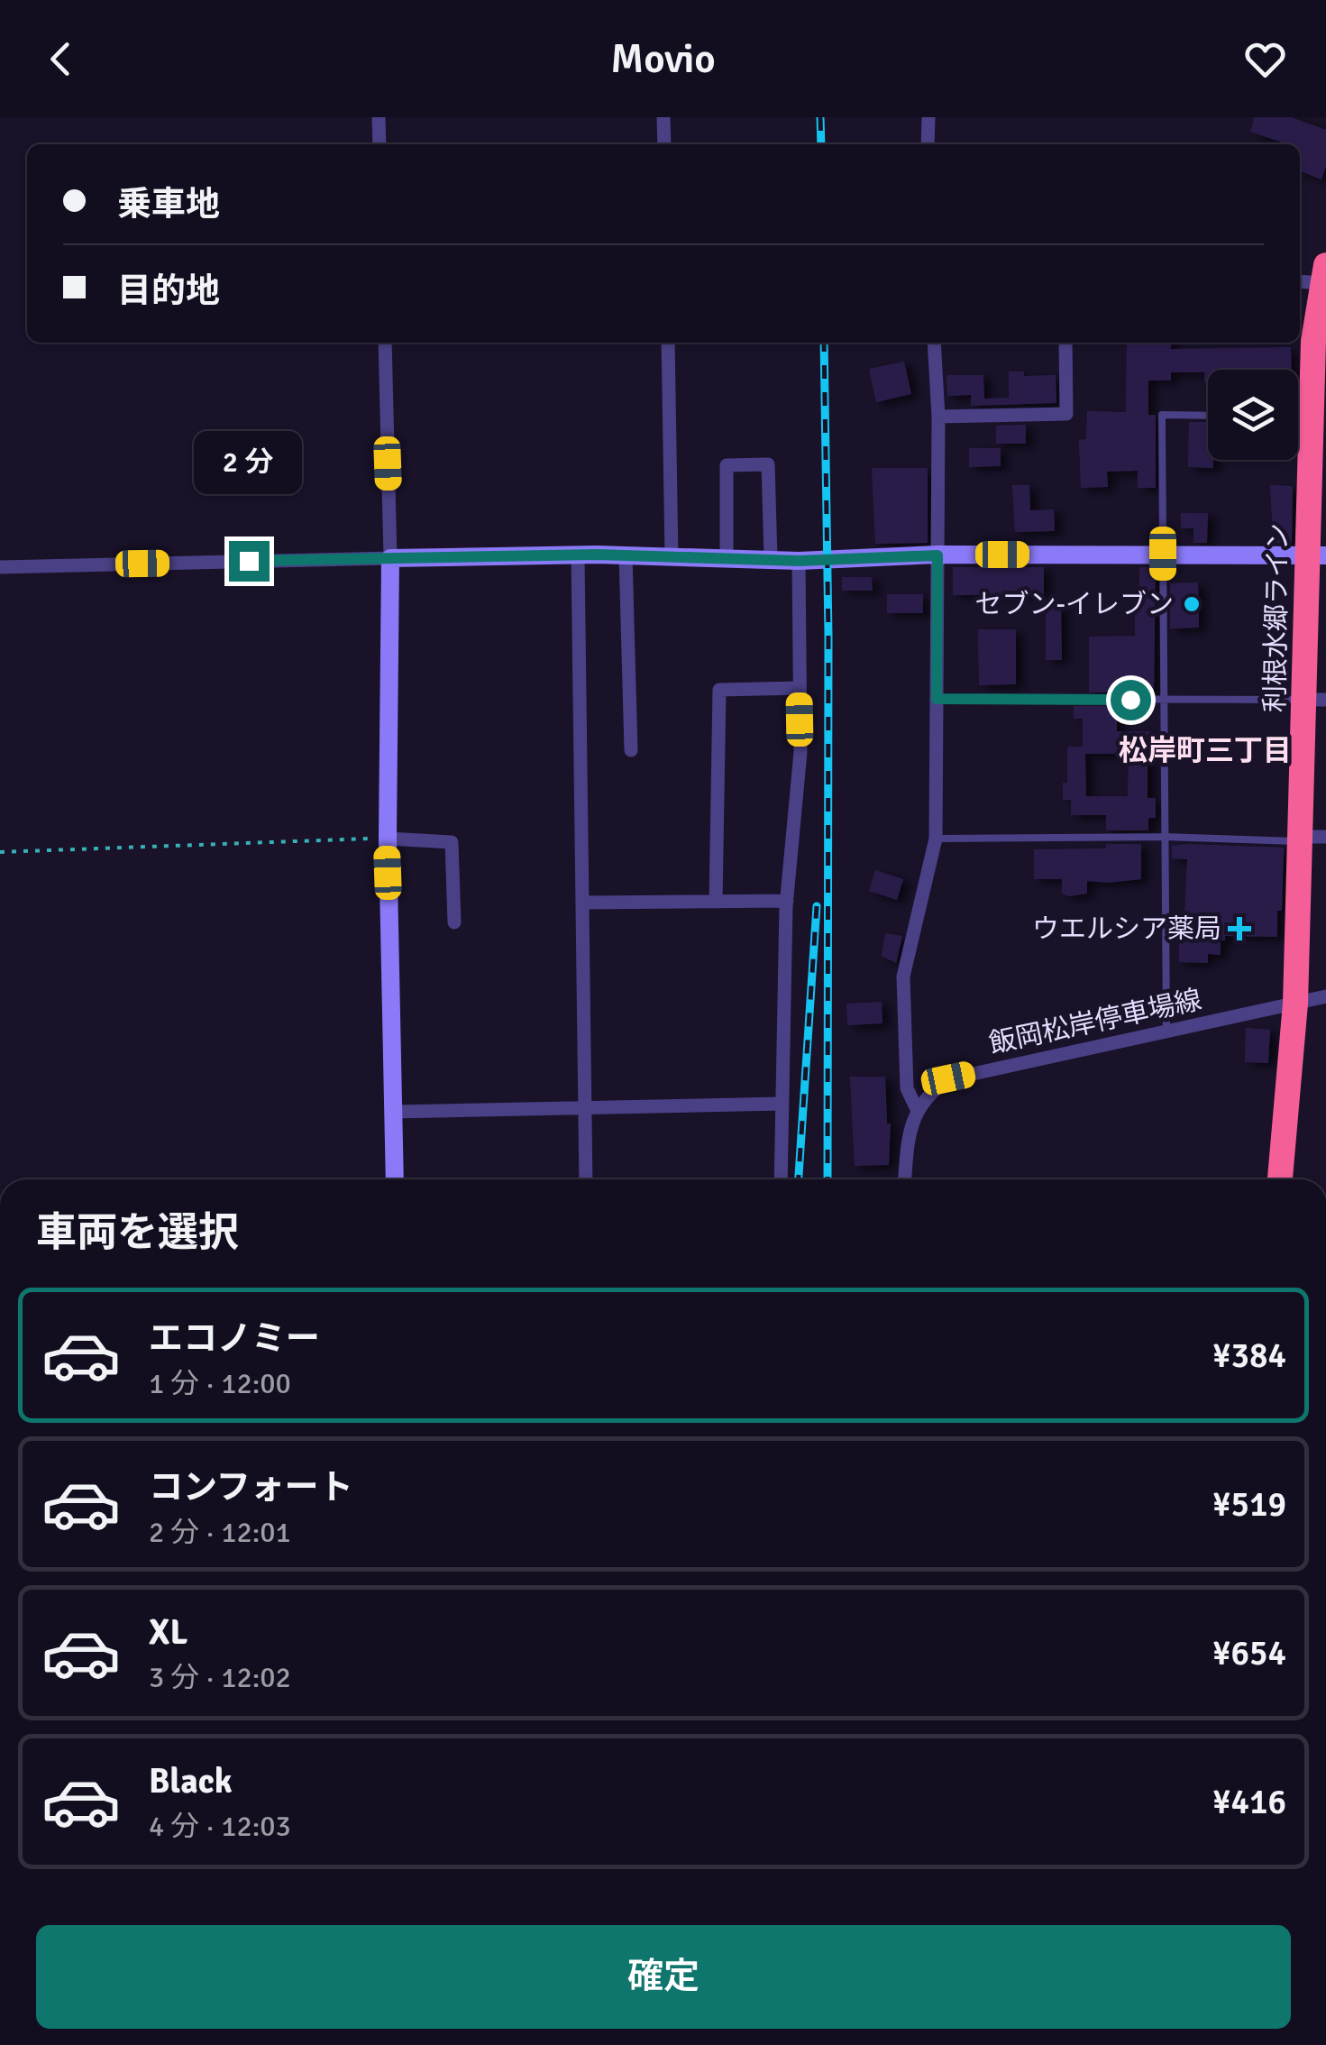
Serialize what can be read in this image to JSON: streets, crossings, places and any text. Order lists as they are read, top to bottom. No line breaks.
{"streets":{"highway":["利根水郷ライン"],"street":["飯岡松岸停車場線"]},"crossings":[["利根水郷ライン","飯岡松岸停車場線"]],"districts":["松岸町三丁目"],"places":{"other":["セブン-イレブン"],"health":["ウエルシア薬局"]},"page":{"header":"Movio","banner":["乗車地","目的地"],"bubble":"2 分","heading":"車両を選択","list":[{"name":"エコノミー","note":"1 分 · 12:00","value":"¥384"},{"name":"コンフォート","note":"2 分 · 12:01","value":"¥519"},{"name":"XL","note":"3 分 · 12:02","value":"¥654"},{"name":"Black","note":"4 分 · 12:03","value":"¥416"}],"buttons":"確定"}}
